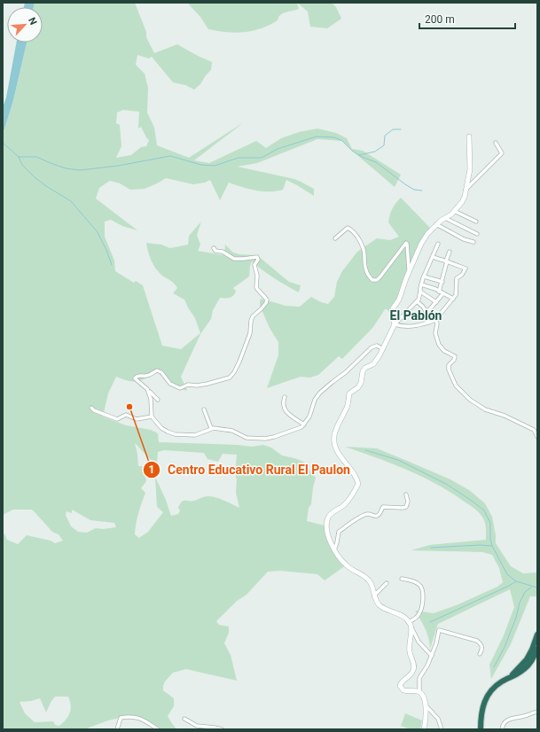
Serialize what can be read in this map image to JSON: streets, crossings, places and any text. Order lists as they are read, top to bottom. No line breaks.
{"districts":["El Pablón"],"places":["Centro Educativo Rural El Paulon"],"scale_bar":"200 m","north":"top right"}
